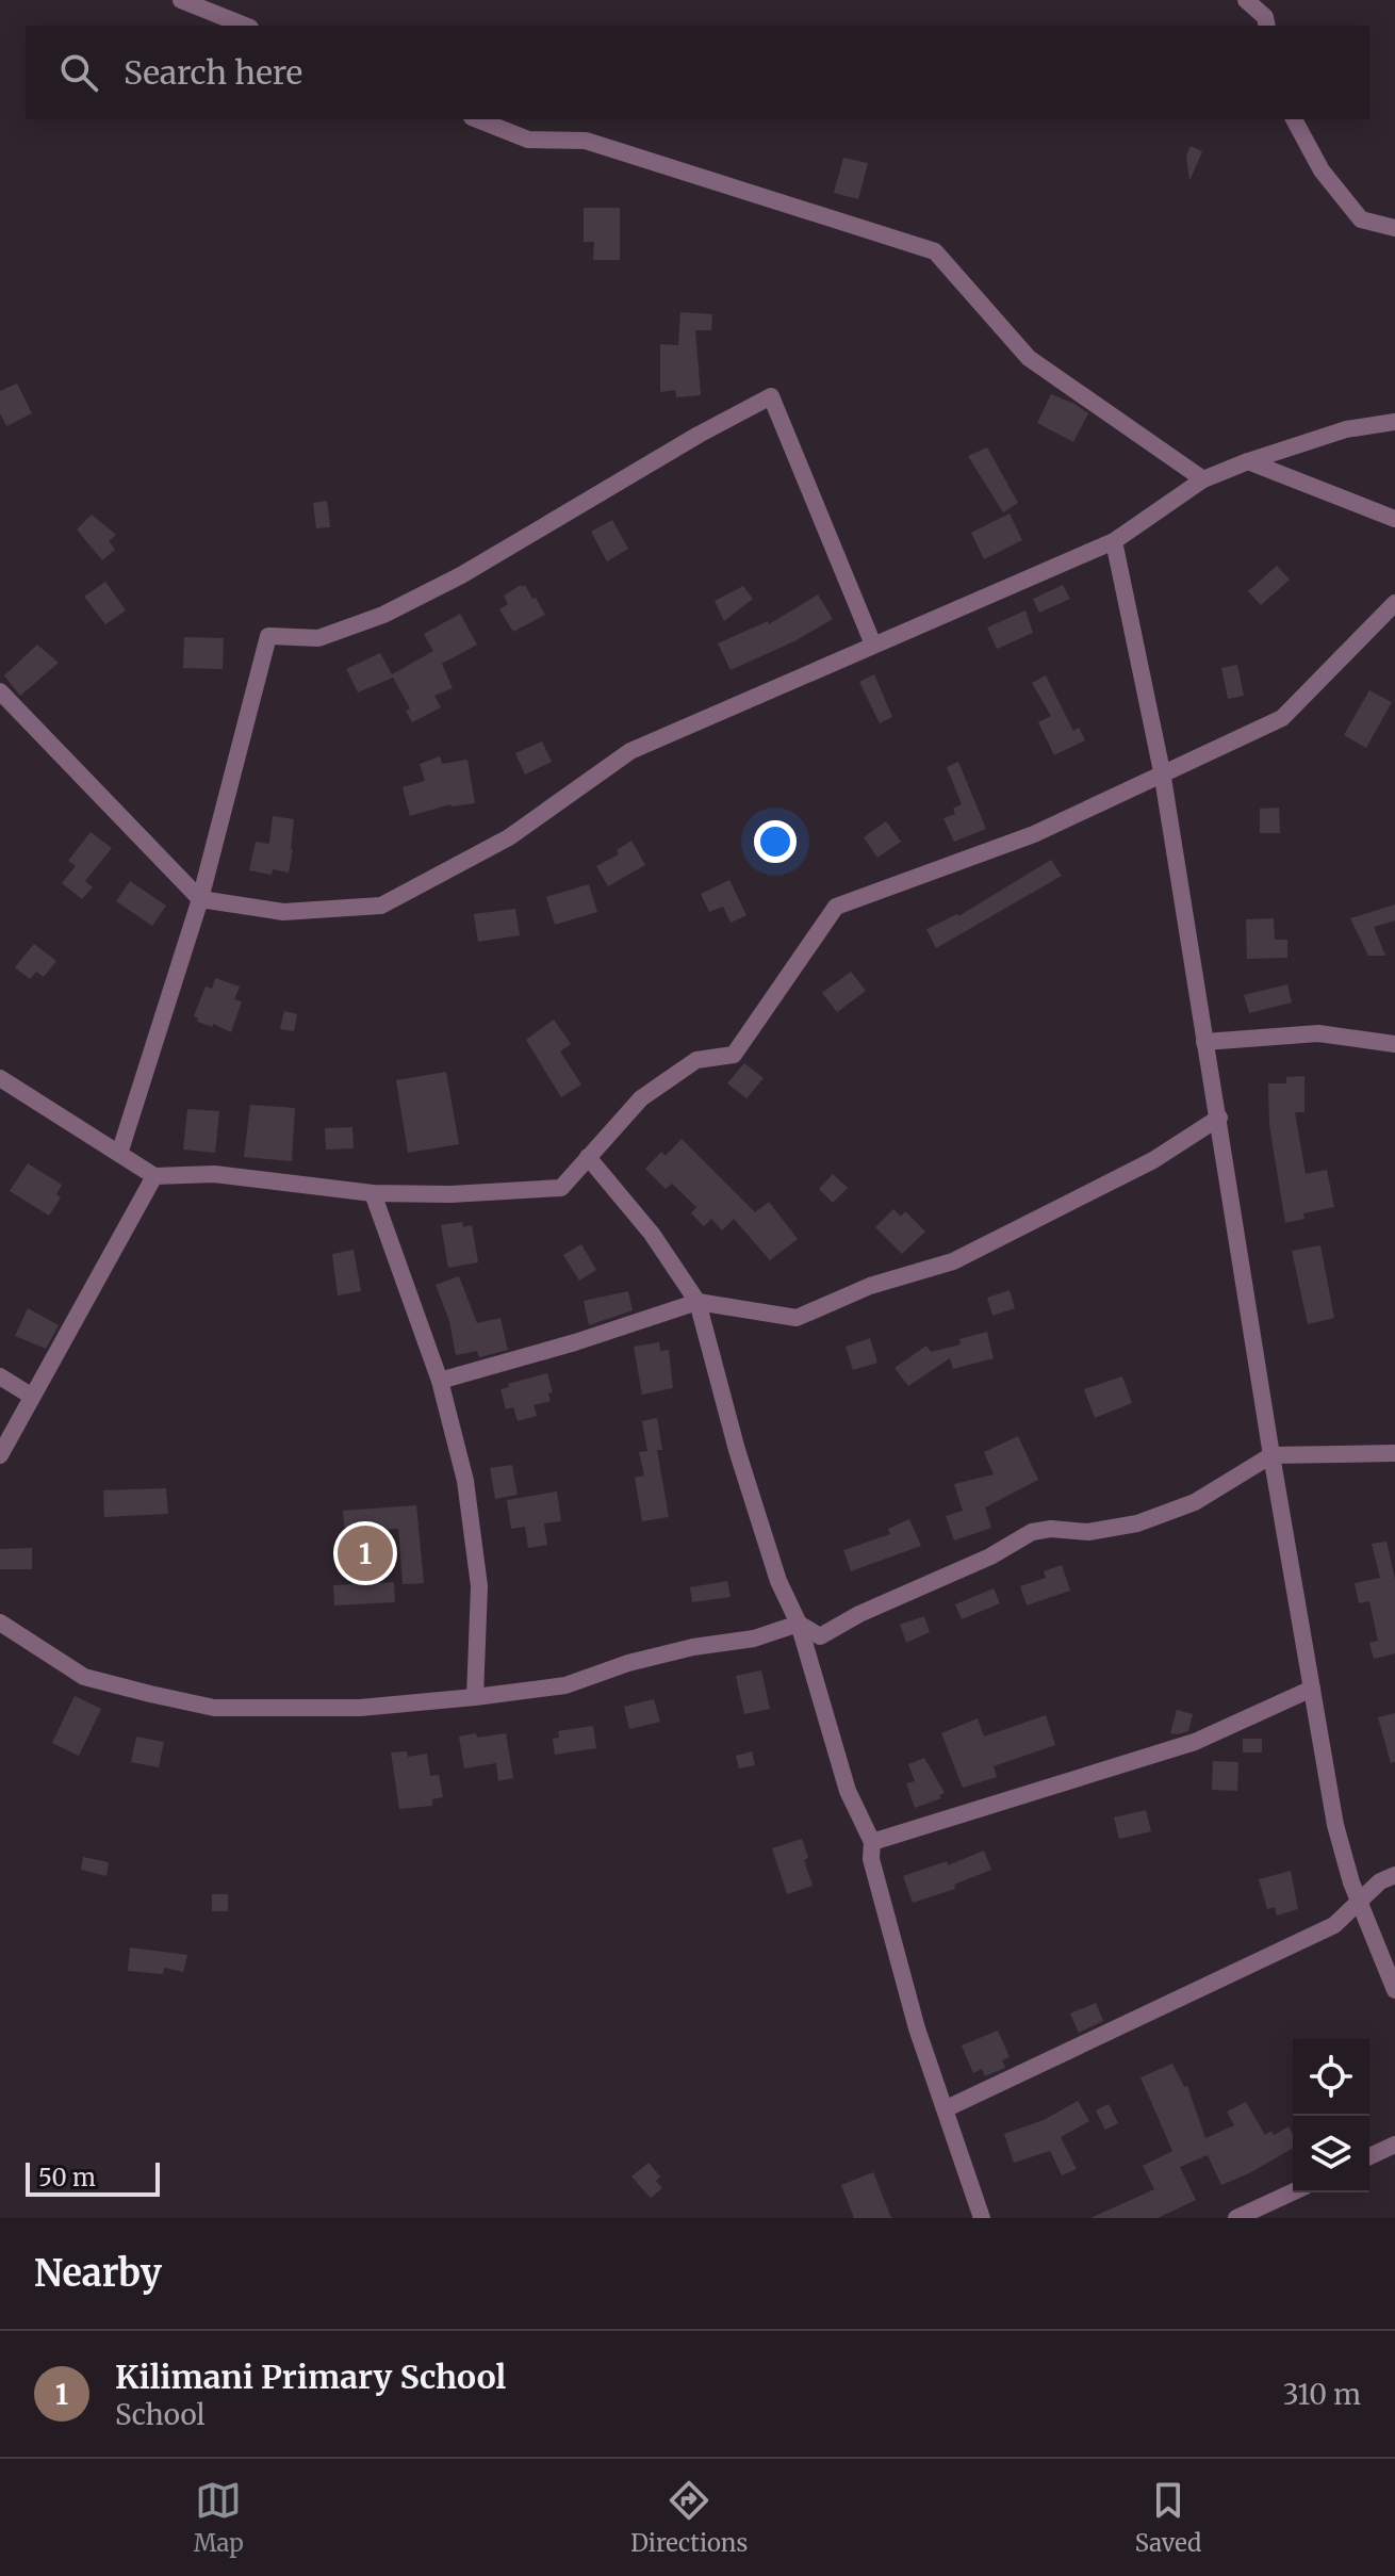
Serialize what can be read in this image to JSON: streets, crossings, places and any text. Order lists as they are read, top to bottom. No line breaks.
{"scale_bar":"50 m","page":{"search":"Search here","pins":"1","scale":"50 m","heading":"Nearby","list":[{"mark":"1","name":"Kilimani Primary School","note":"School","value":"310 m"}],"nav":["Map","Directions","Saved"]}}
